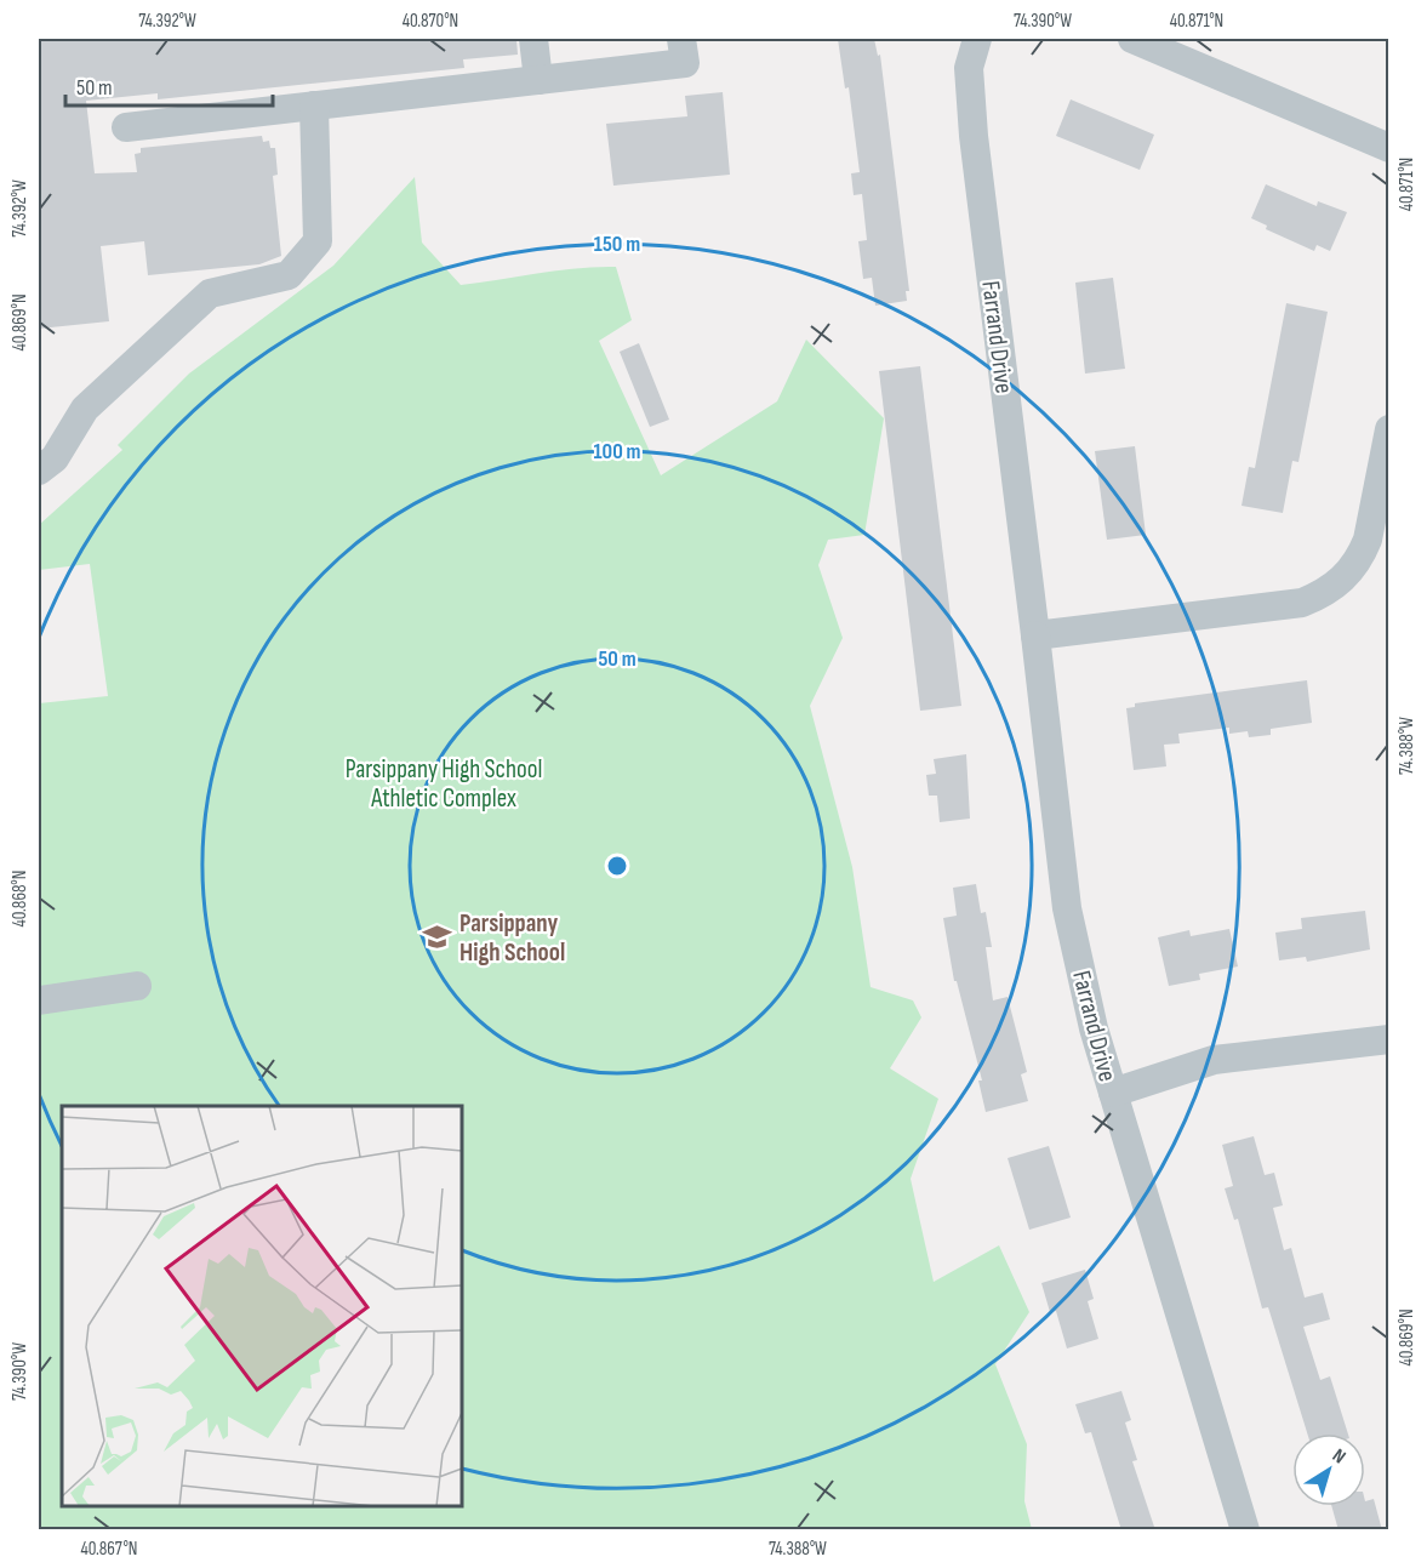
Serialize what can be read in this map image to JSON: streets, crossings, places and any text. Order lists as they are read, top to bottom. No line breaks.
{"streets":{"street":["Farrand Drive"]},"parks":["Parsippany High School Athletic Complex"],"places":{"school or university":["Parsippany High School"]},"scale_bar":"50 m","north":"top right","coordinates":["74.392°W","40.870°N","74.390°W","40.871°N","40.869°N","74.388°W","40.868°N","40.867°N"],"rings":["150 m","100 m","50 m"]}
